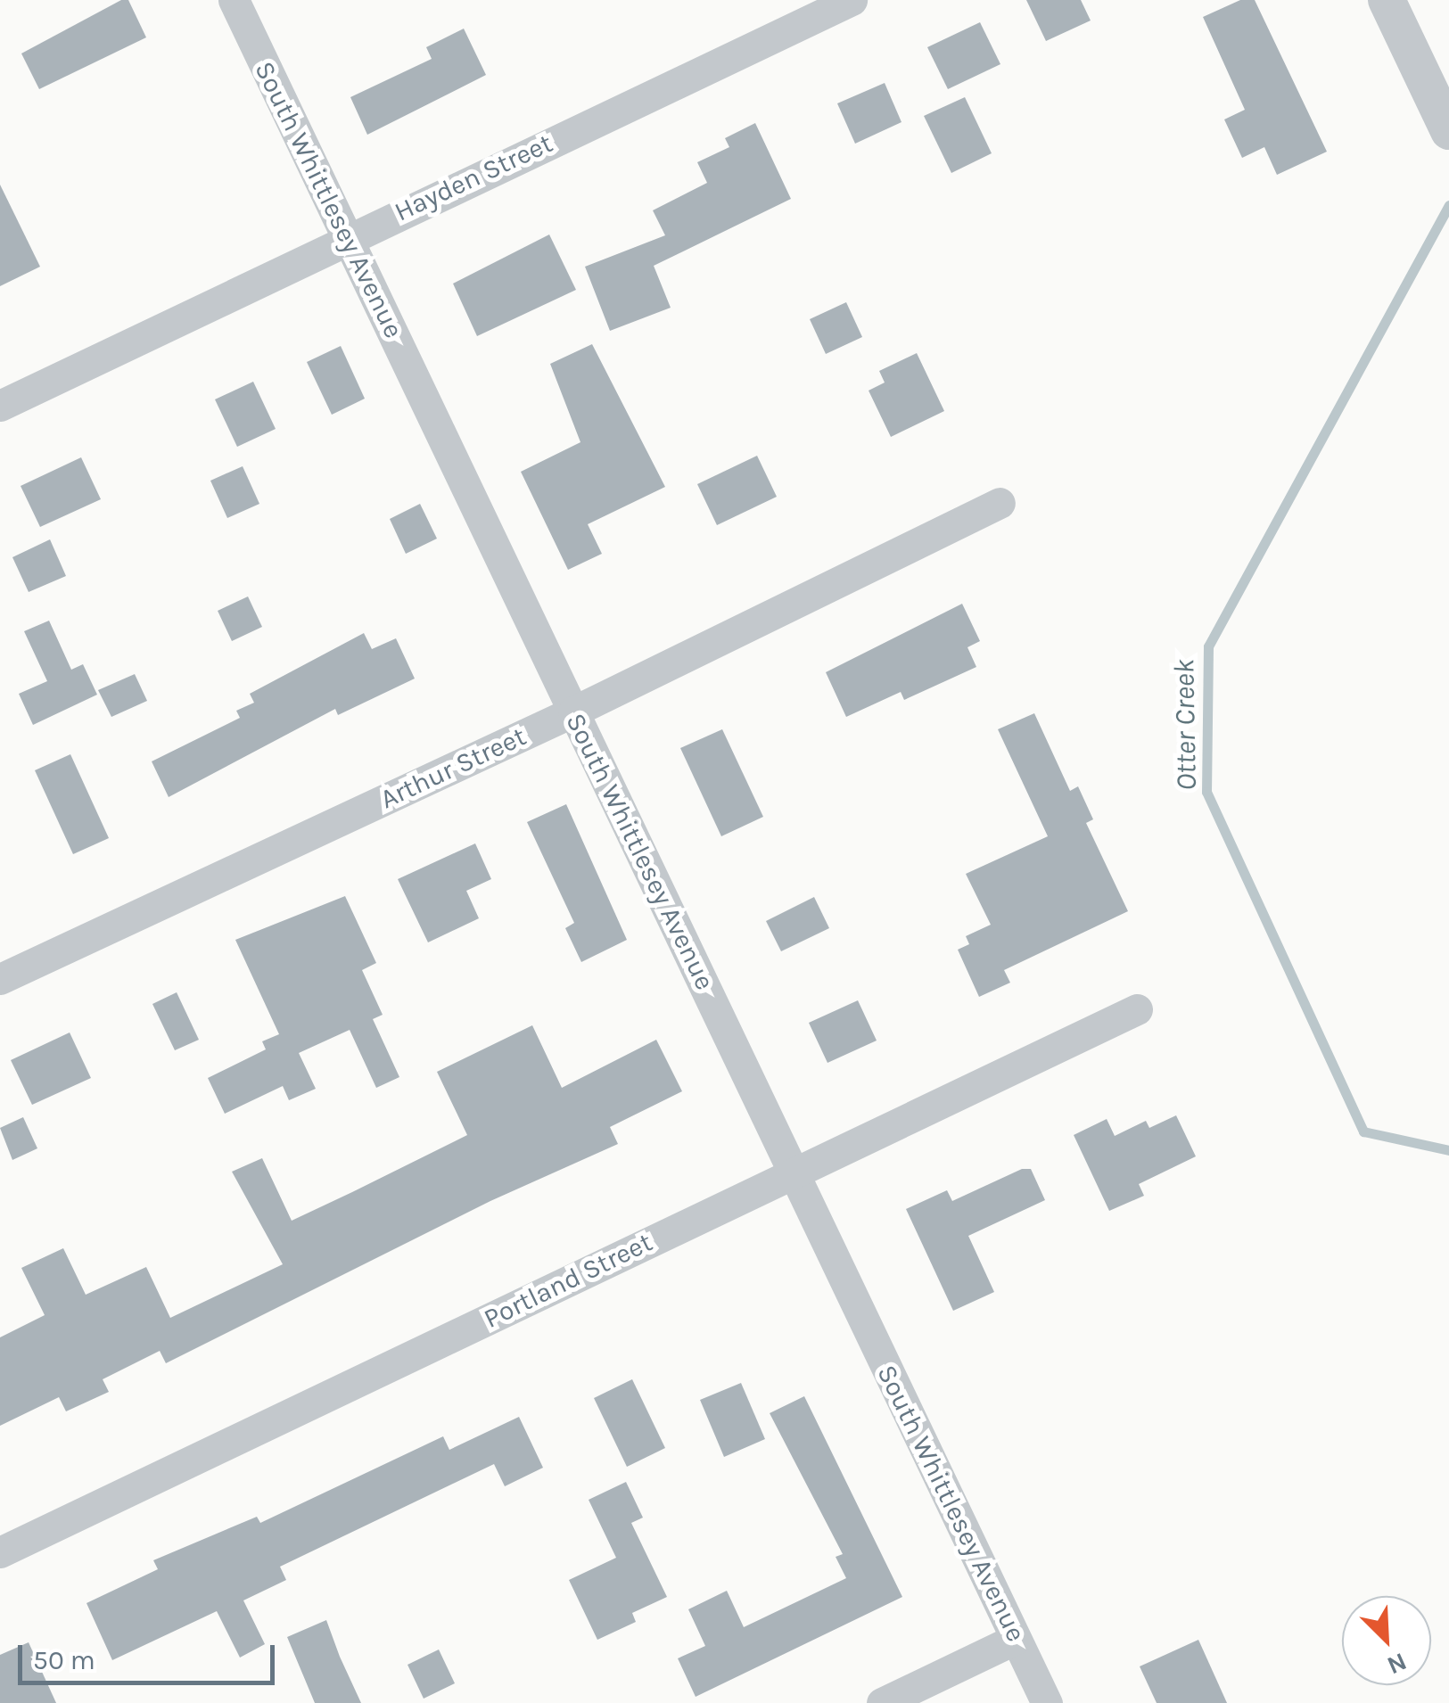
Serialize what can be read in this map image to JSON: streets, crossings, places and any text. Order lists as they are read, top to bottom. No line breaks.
{"streets":{"street":["Hayden Street","South Whittlesey Avenue","Arthur Street","Portland Street"]},"crossings":[["Hayden Street","South Whittlesey Avenue"],["South Whittlesey Avenue","Arthur Street"],["South Whittlesey Avenue","Portland Street"]],"water":["Otter Creek"],"scale_bar":"50 m","north":"bottom right"}
